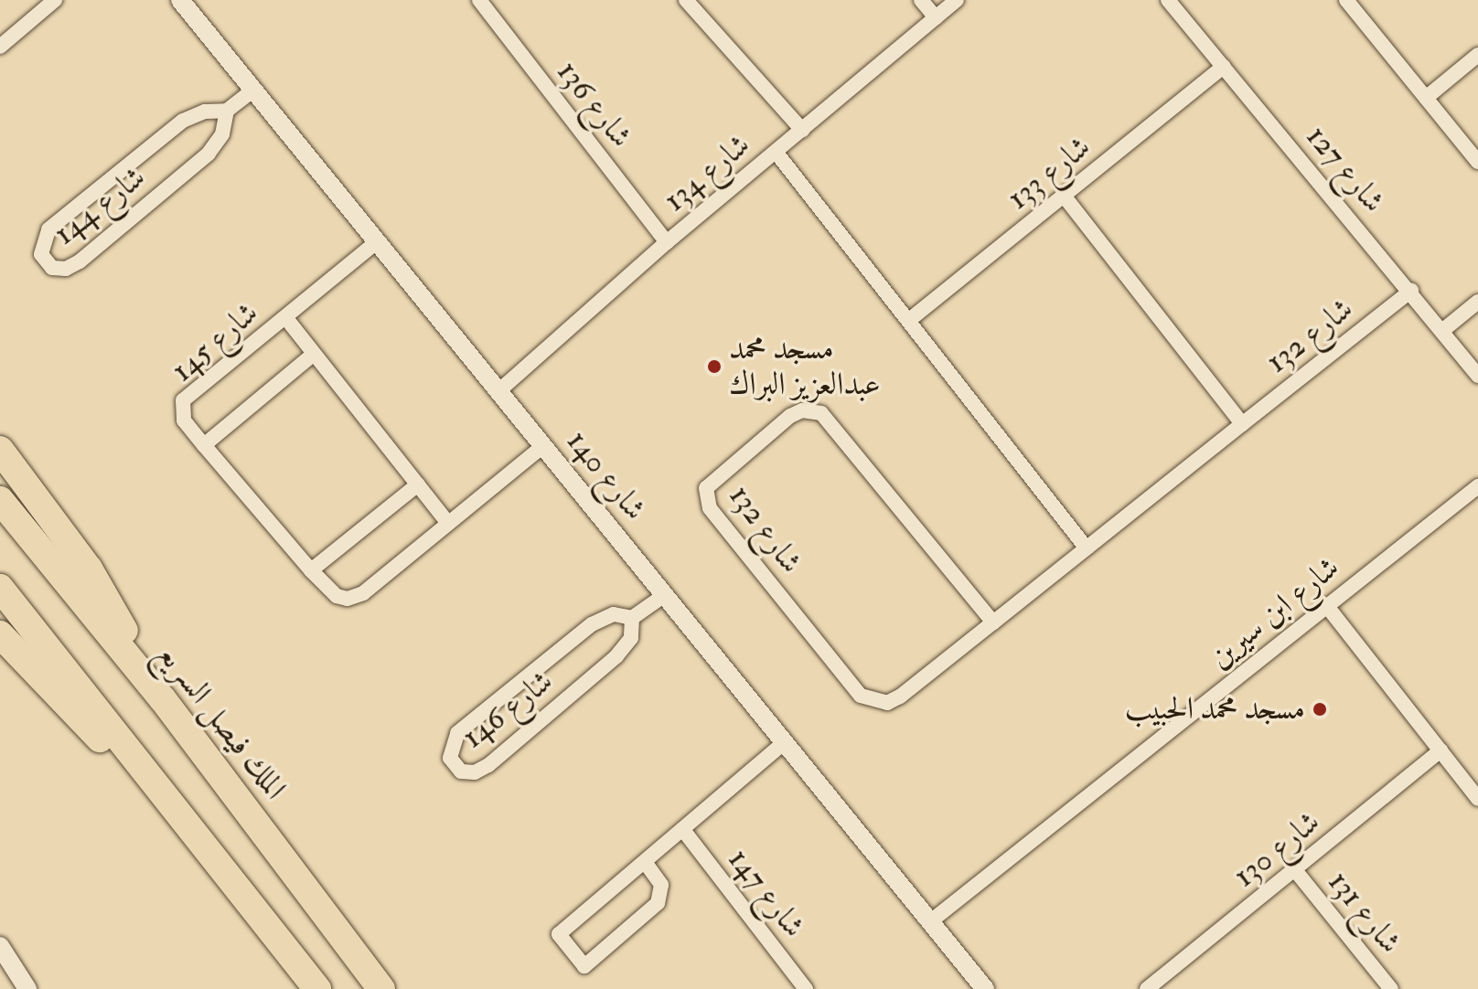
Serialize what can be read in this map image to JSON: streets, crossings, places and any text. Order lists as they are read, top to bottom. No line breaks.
{"streets":{"highway":["الملك فيصل السريع"],"street":["شارع 136","شارع 127","شارع 134","شارع 133","شارع 144","شارع 132","شارع 145","شارع 140","شارع ابن سيرين","شارع 146","شارع 130","شارع 147","شارع 131"]},"crossings":[["شارع 136","شارع 134"],["شارع 127","شارع 133"],["شارع 127","شارع 132"],["شارع 134","شارع 140"],["شارع 144","شارع 140"],["شارع 145","شارع 140"],["شارع 140","شارع ابن سيرين"],["شارع 140","شارع 146"],["شارع 130","شارع 131"]],"places":["مسجد محمد عبدالعزيز البراك","مسجد محمد الحبيب"]}
